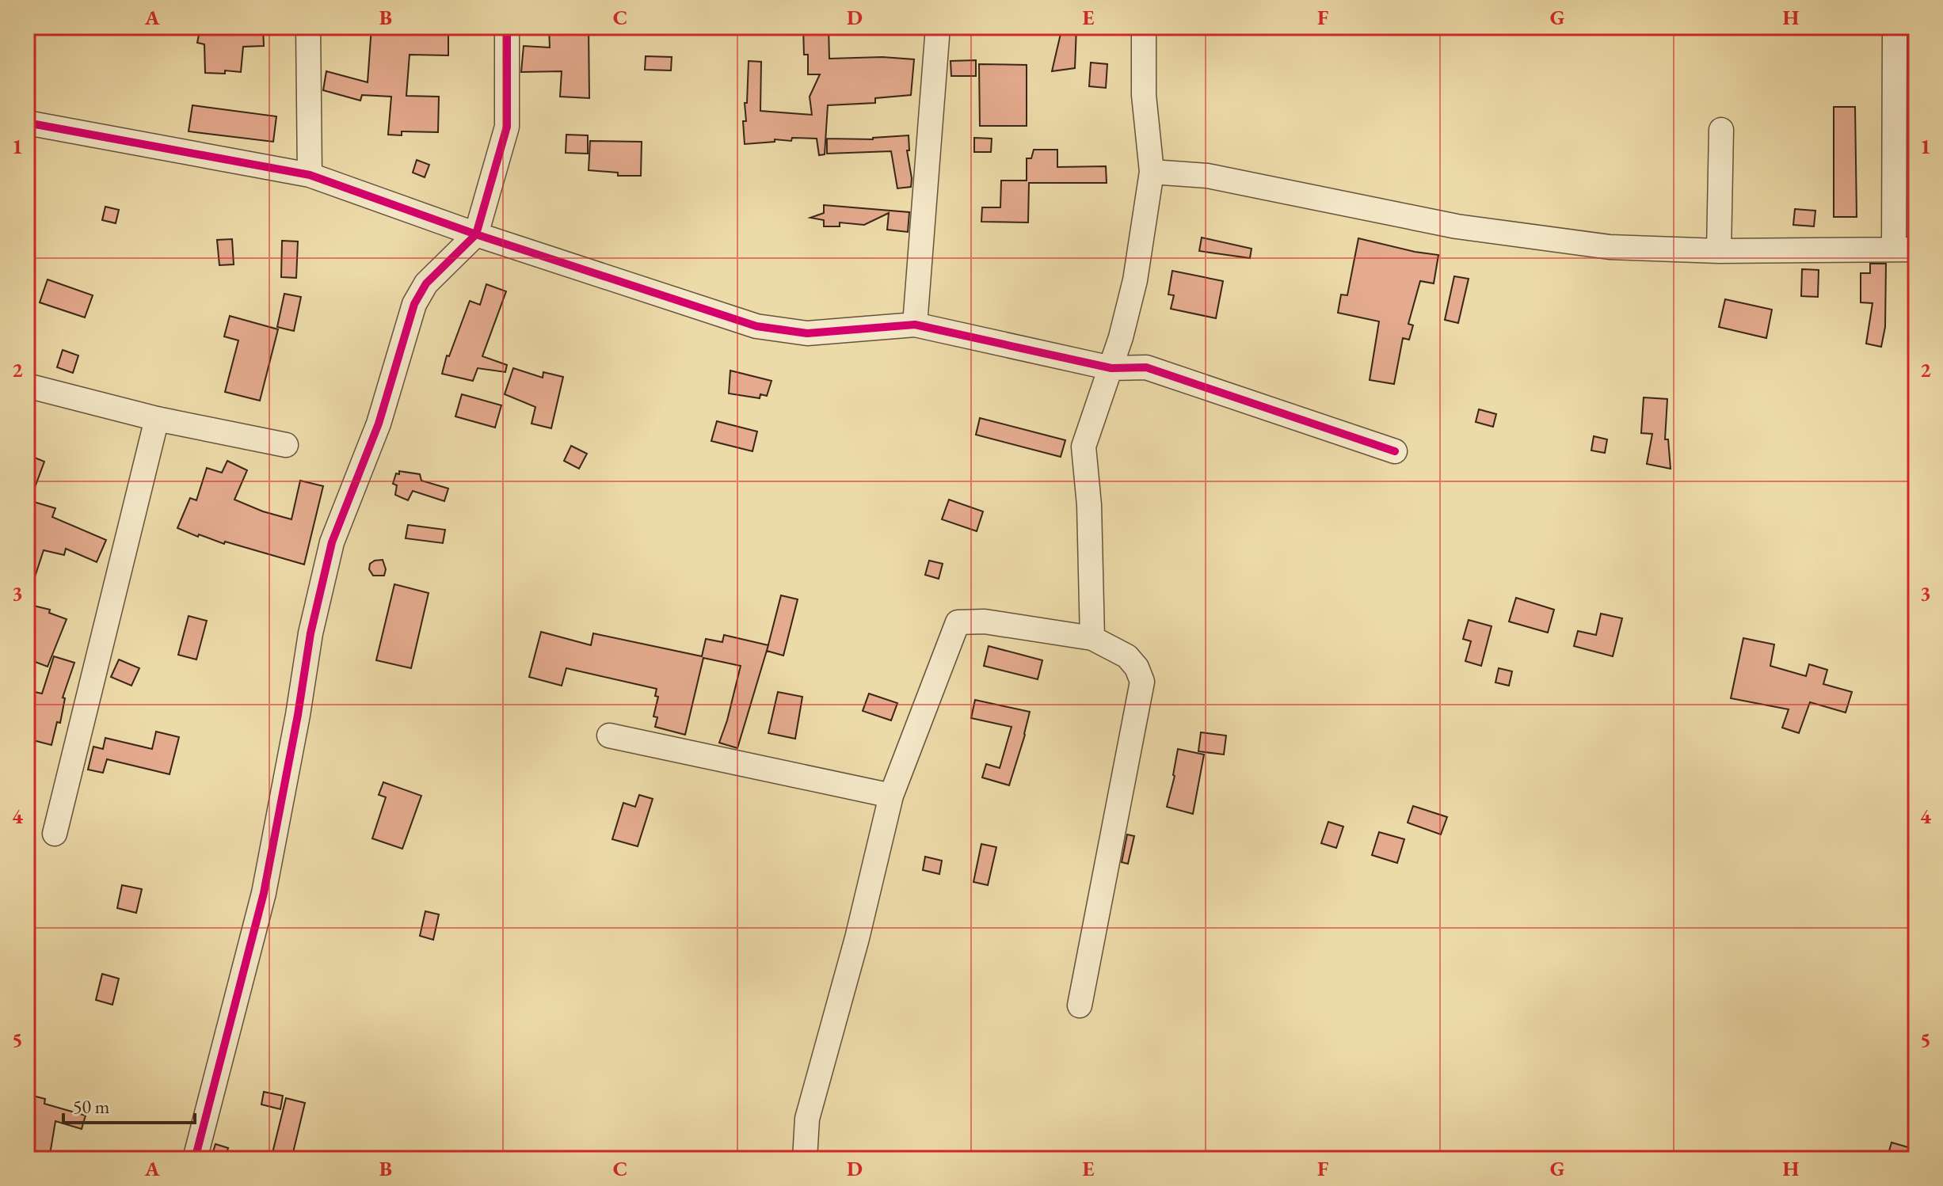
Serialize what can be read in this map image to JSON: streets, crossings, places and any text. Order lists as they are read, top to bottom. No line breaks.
{"scale_bar":"50 m","grid":{"columns":["A","B","C","D","E","F","G","H"],"rows":["1","2","3","4","5"]}}
